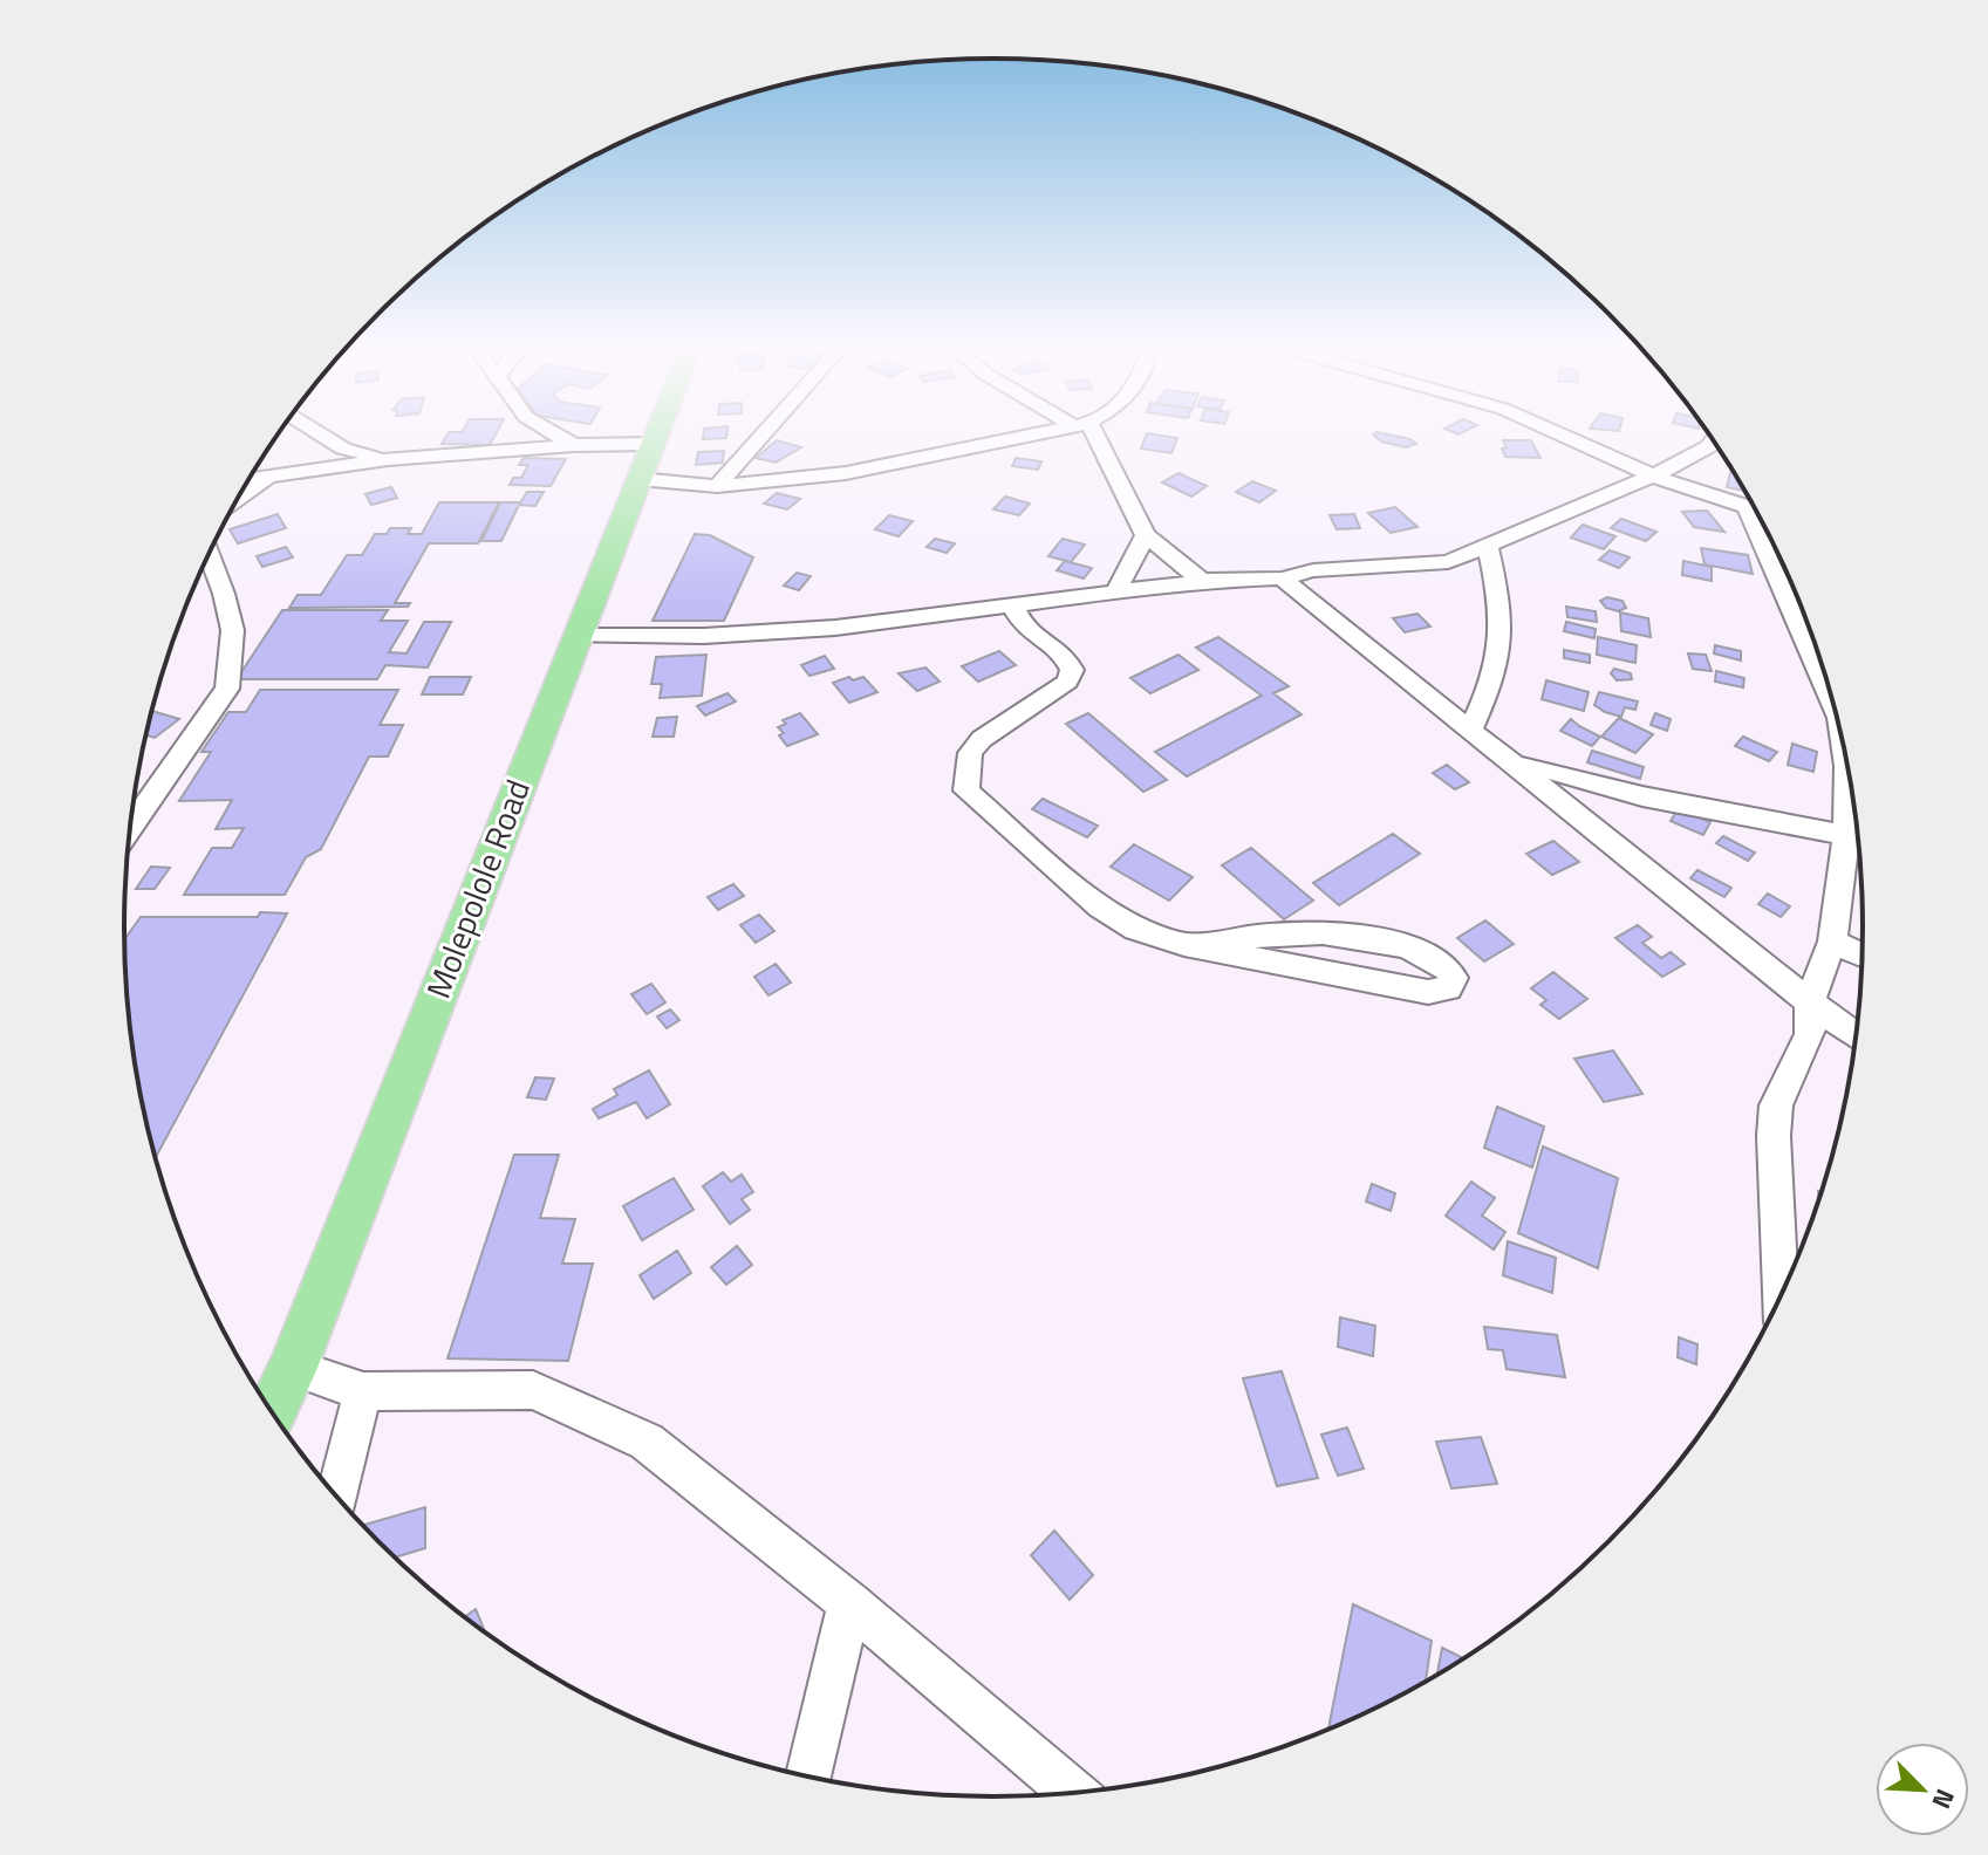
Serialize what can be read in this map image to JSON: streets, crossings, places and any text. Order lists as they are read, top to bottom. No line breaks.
{"streets":{"main road":["Molepolole Road"]},"north":"bottom right"}
